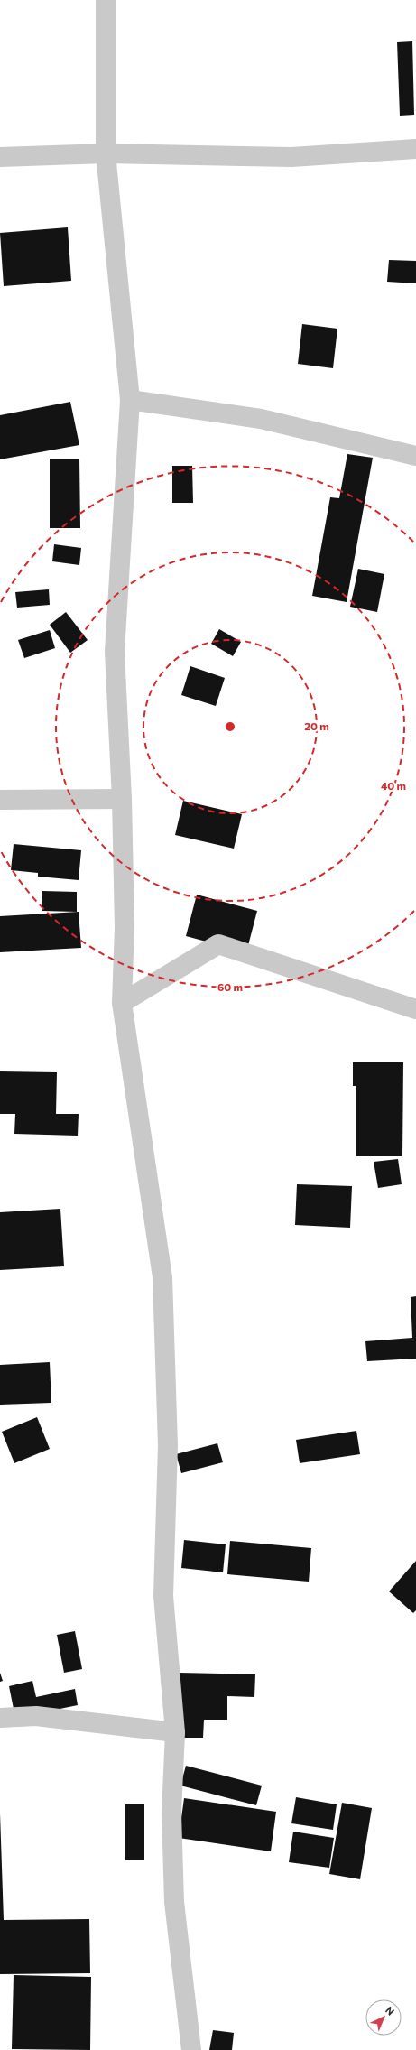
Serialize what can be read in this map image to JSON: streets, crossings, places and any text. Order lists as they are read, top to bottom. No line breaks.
{"north":"top right","rings":["20 m","40 m","60 m"]}
